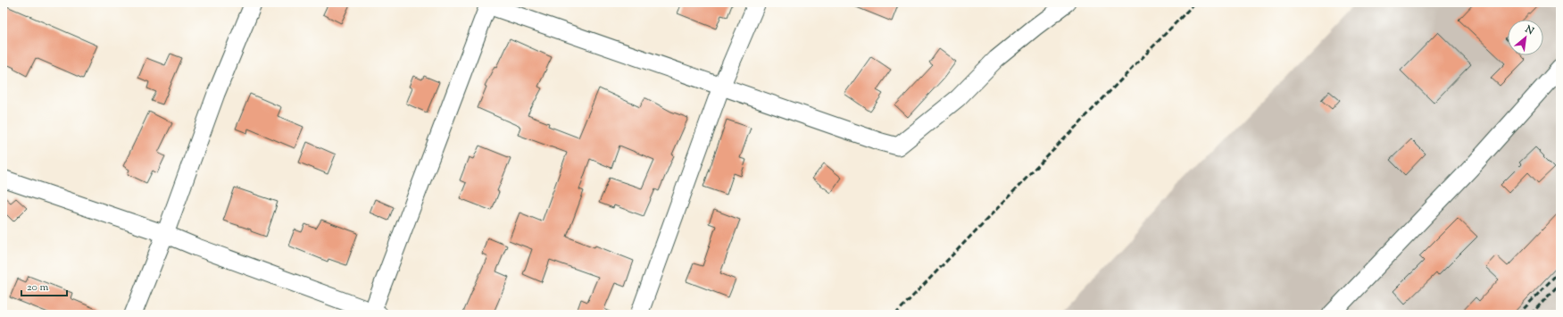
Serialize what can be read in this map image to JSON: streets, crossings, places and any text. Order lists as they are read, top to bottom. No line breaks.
{"scale_bar":"20 m","north":"top right"}
